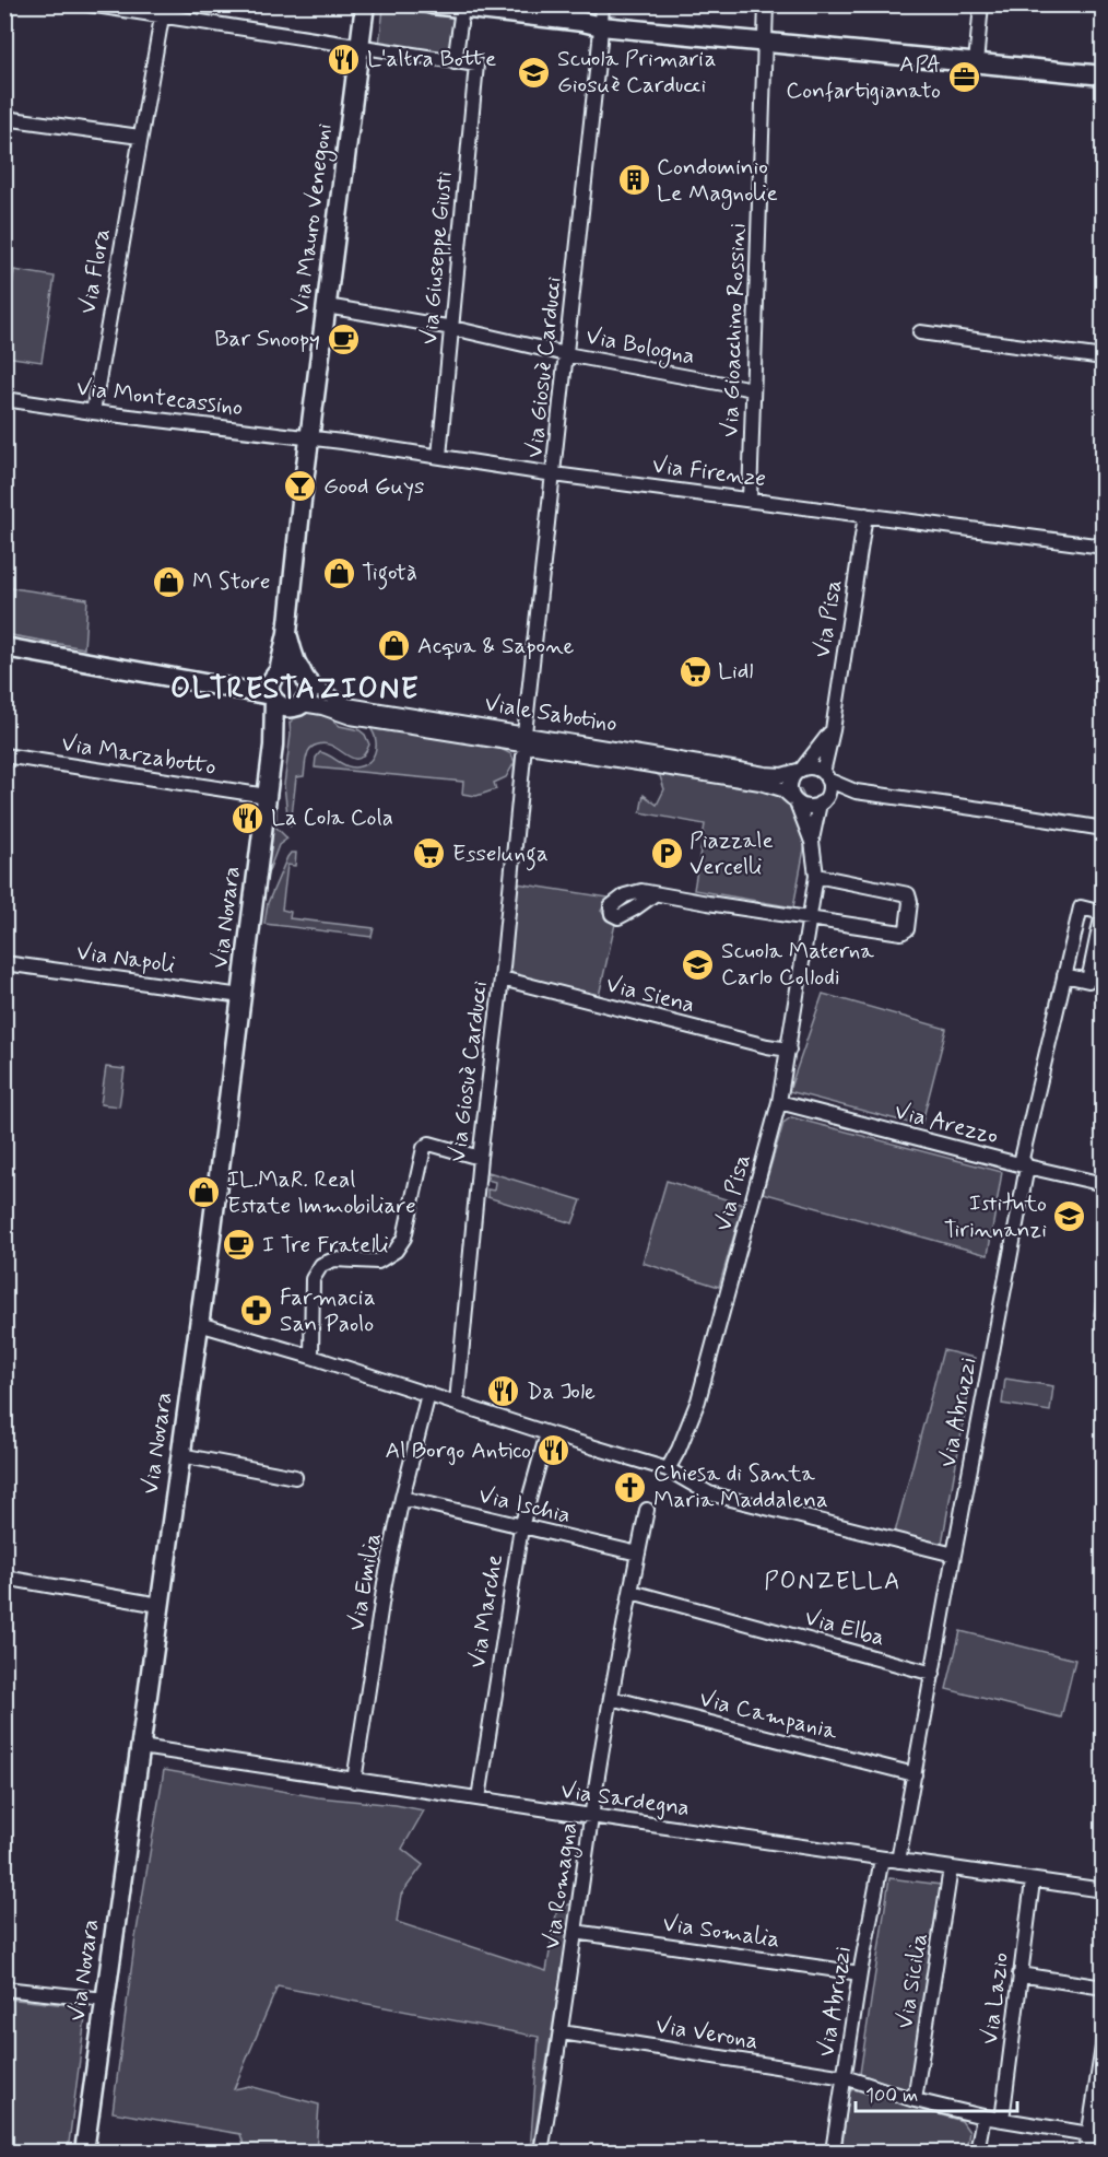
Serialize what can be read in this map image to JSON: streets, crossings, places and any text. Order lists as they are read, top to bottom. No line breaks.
{"streets":{"street":["Via Mauro Venegoni","Via Giuseppe Giusti","Via Flora","Via Gioacchino Rossini","Via Bologna","Via Giosuè Carducci","Via Montecassino","Via Firenze","Via Pisa","Viale Sabotino","Via Marzabotto","Via Novara","Via Napoli","Via Siena","Via Arezzo","Via Abruzzi","Via Ischia","Via Emilia","Via Marche","Via Elba","Via Campania","Via Sardegna","Via Romagna","Via Somalia","Via Sicilia","Via Lazio","Via Verona"]},"crossings":[["Via Mauro Venegoni","Via Bologna"],["Via Mauro Venegoni","Via Montecassino"],["Via Mauro Venegoni","Via Firenze"],["Via Mauro Venegoni","Via Novara"],["Via Giuseppe Giusti","Via Bologna"],["Via Giuseppe Giusti","Via Firenze"],["Via Flora","Via Montecassino"],["Via Gioacchino Rossini","Via Bologna"],["Via Gioacchino Rossini","Via Firenze"],["Via Bologna","Via Giosuè Carducci"],["Via Giosuè Carducci","Via Firenze"],["Via Giosuè Carducci","Viale Sabotino"],["Via Giosuè Carducci","Via Siena"],["Via Montecassino","Via Firenze"],["Via Montecassino","Via Novara"],["Via Firenze","Via Pisa"],["Via Firenze","Via Novara"],["Via Pisa","Viale Sabotino"],["Via Pisa","Via Siena"],["Via Pisa","Via Arezzo"],["Viale Sabotino","Via Novara"],["Via Marzabotto","Via Novara"],["Via Novara","Via Napoli"],["Via Novara","Via Sardegna"],["Via Arezzo","Via Abruzzi"],["Via Abruzzi","Via Elba"],["Via Abruzzi","Via Campania"],["Via Abruzzi","Via Sardegna"],["Via Abruzzi","Via Somalia"],["Via Abruzzi","Via Verona"],["Via Ischia","Via Emilia"],["Via Ischia","Via Marche"],["Via Ischia","Via Romagna"],["Via Emilia","Via Sardegna"],["Via Marche","Via Sardegna"],["Via Elba","Via Romagna"],["Via Campania","Via Romagna"],["Via Sardegna","Via Romagna"],["Via Sardegna","Via Sicilia"],["Via Sardegna","Via Lazio"],["Via Romagna","Via Somalia"],["Via Romagna","Via Verona"],["Via Sicilia","Via Verona"],["Via Lazio","Via Verona"]],"districts":["OLTRESTAZIONE","PONZELLA"],"places":{"restaurant":["L'altra Botte","La Cola Cola","Da Jole","Al Borgo Antico"],"school or university":["Scuola Primaria Giosuè Carducci","Scuola Materna Carlo Collodi","Istituto Tirinnanzi"],"office":["APA Confartigianato"],"building":["Condominio Le Magnolie"],"cafe":["Bar Snoopy","I Tre Fratelli"],"bar":["Good Guys"],"shop":["Tigotà","M Store","Acqua & Sapone","IL.MaR. Real Estate Immobiliare"],"supermarket":["Lidl","Esselunga"],"parking":["Piazzale Vercelli"],"pharmacy":["Farmacia San Paolo"],"church":["Chiesa di Santa Maria Maddalena"]},"scale_bar":"100 m"}
